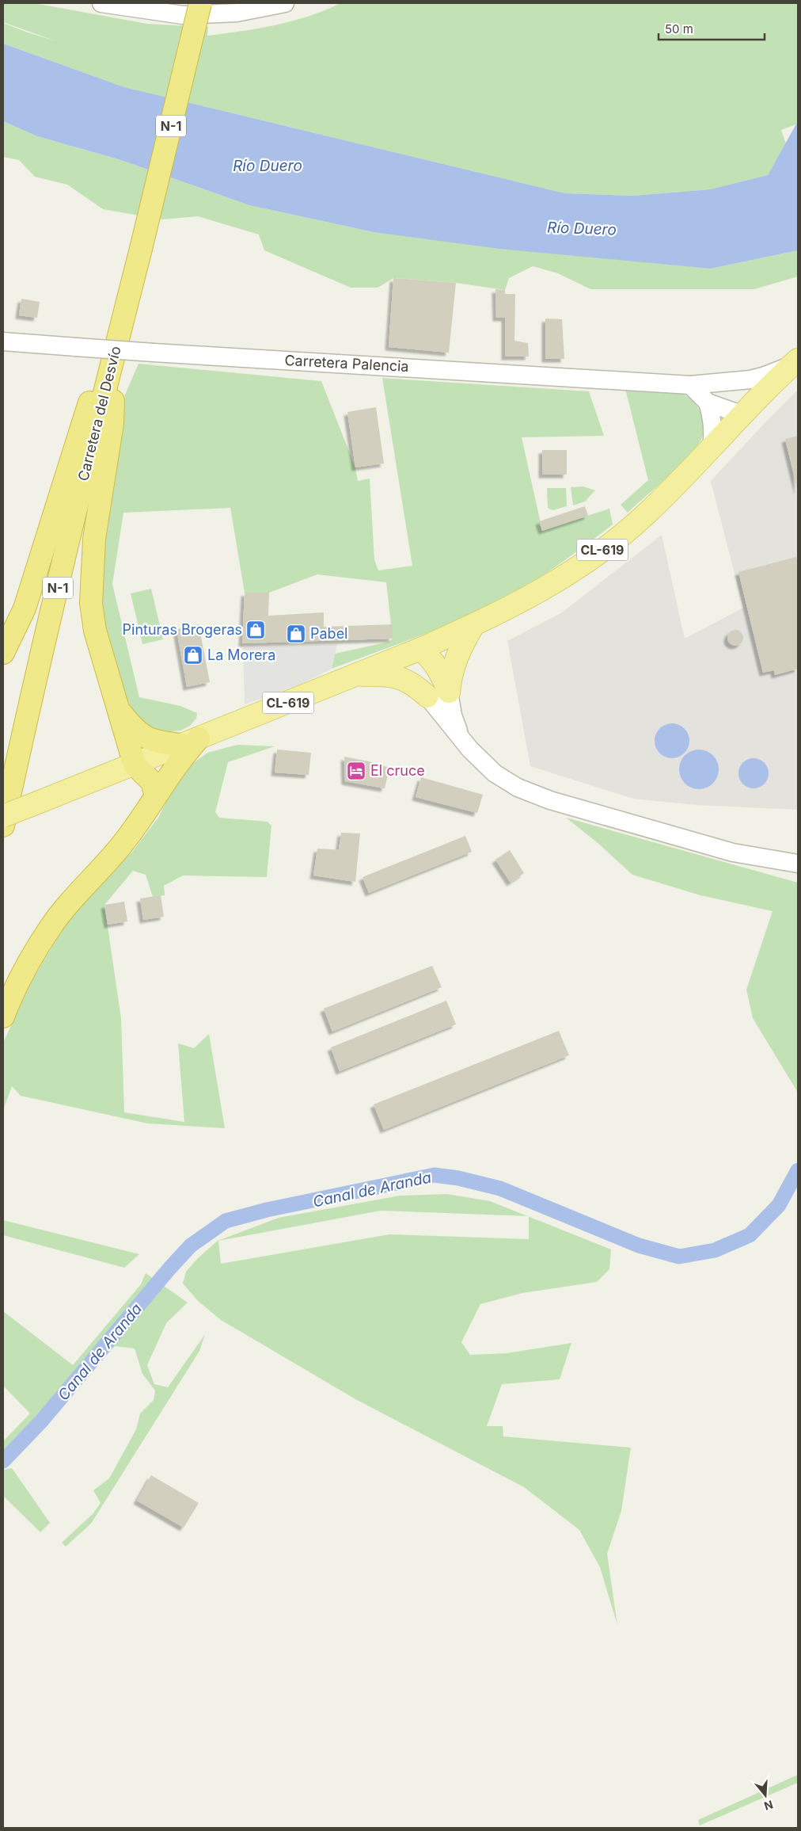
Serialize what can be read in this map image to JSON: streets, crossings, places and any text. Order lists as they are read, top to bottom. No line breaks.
{"streets":{"highway":["N-1","Carretera del Desvío"],"main road":["CL-619"],"street":["Carretera Palencia"]},"crossings":[["N-1","Carretera del Desvío"],["N-1","CL-619"],["Carretera Palencia","CL-619"]],"water":["Río Duero","Canal de Aranda"],"places":{"shop":["Pinturas Brogeras","Pabel","La Morera"],"hotel":["El cruce"]},"scale_bar":"50 m","north":"bottom"}
